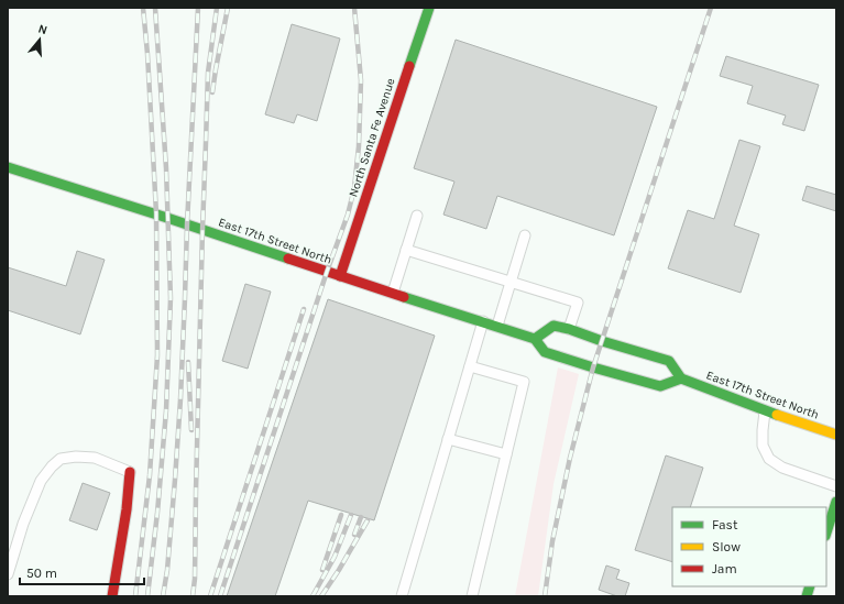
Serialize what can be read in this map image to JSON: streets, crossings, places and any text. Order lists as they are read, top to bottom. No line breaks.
{"streets":{"street":["North Santa Fe Avenue","East 17th Street North"]},"crossings":[["North Santa Fe Avenue","East 17th Street North"]],"legend":["Fast","Slow","Jam"],"scale_bar":"50 m","north":"top"}
